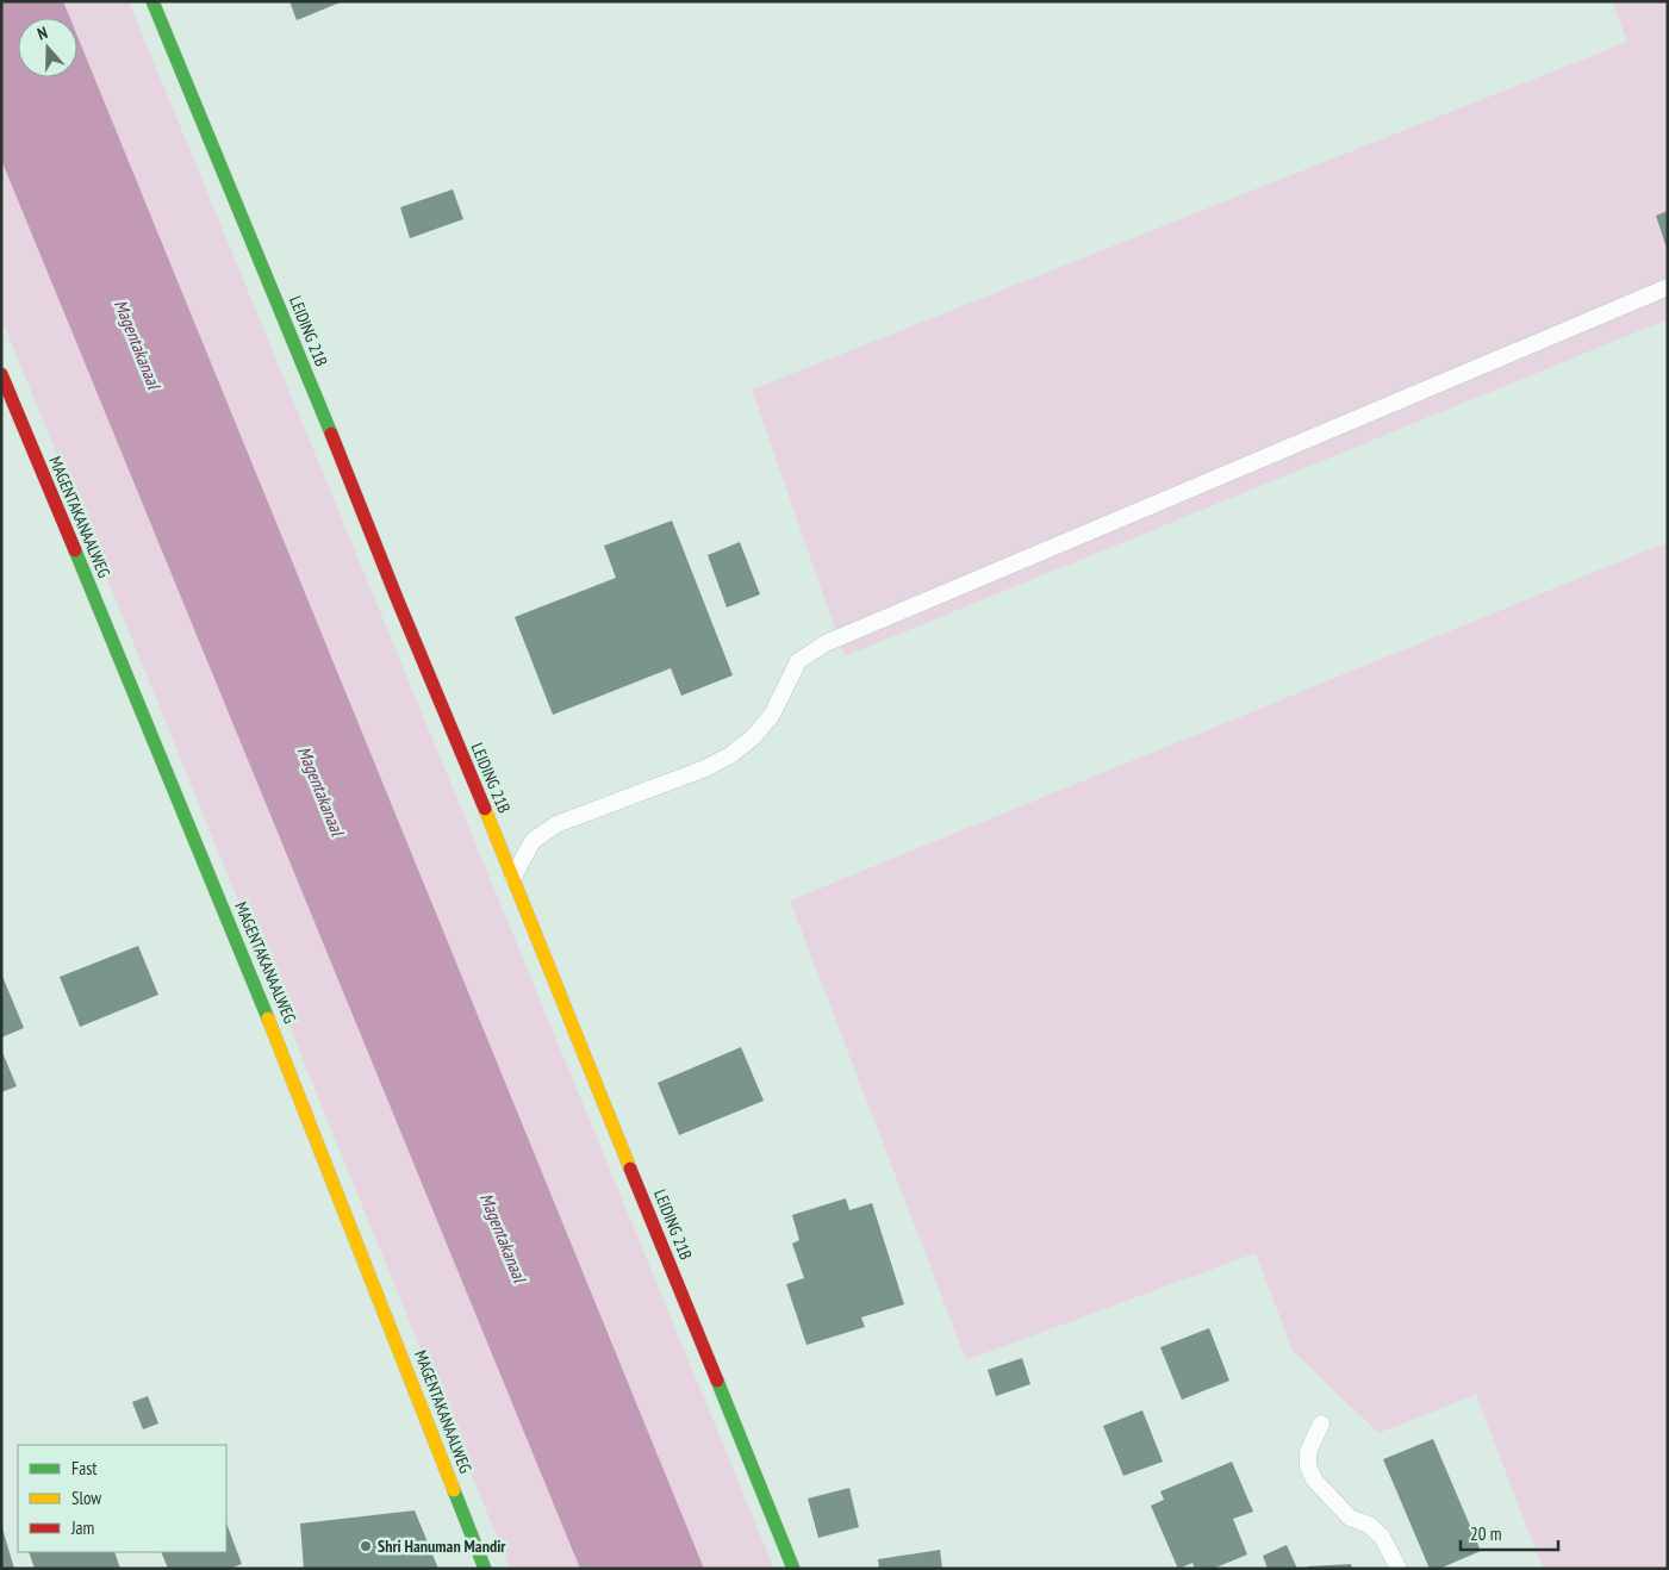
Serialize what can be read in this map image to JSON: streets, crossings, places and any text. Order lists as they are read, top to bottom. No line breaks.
{"streets":{"street":["LEIDING 21B","MAGENTAKANAALWEG"]},"water":["Magentakanaal"],"places":["Shri Hanuman Mandir"],"legend":["Fast","Slow","Jam"],"scale_bar":"20 m","north":"top"}
